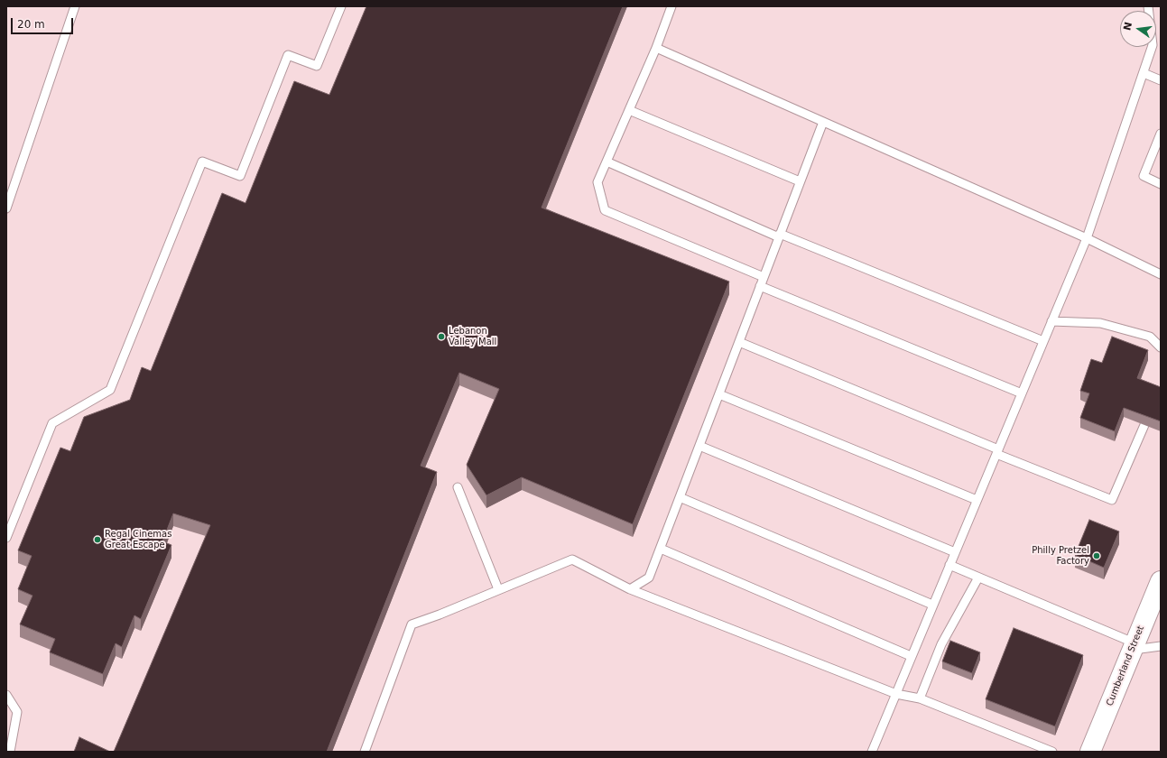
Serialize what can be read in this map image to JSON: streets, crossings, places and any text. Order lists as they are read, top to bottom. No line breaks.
{"streets":{"highway":["Cumberland Street"]},"places":["Lebanon Valley Mall","Regal Cinemas Great Escape","Philly Pretzel Factory"],"scale_bar":"20 m","north":"left"}
